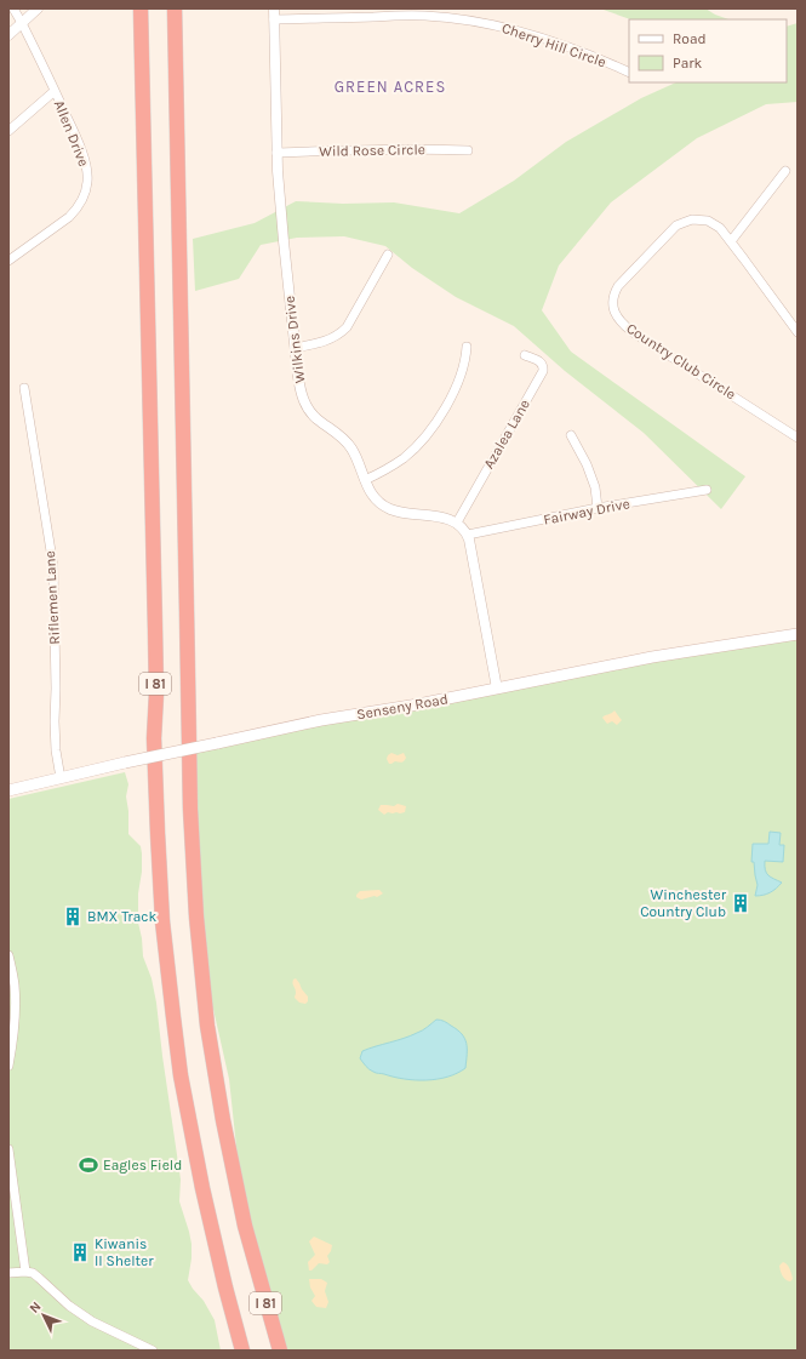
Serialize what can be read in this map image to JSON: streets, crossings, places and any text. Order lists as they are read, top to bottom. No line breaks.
{"streets":{"highway":["I 81"],"main road":["Senseny Road"],"street":["Cherry Hill Circle","Allen Drive","Wild Rose Circle","Wilkins Drive","Country Club Circle","Azalea Lane","Fairway Drive","Riflemen Lane"]},"crossings":[["Cherry Hill Circle","Wilkins Drive"],["Wild Rose Circle","Wilkins Drive"],["Wilkins Drive","Azalea Lane"],["Riflemen Lane","Senseny Road"]],"districts":["GREEN ACRES"],"places":{"building":["Winchester Country Club","BMX Track","Kiwanis II Shelter"],"sports":["Eagles Field"]},"legend":["Road","Park"],"north":"top left"}
